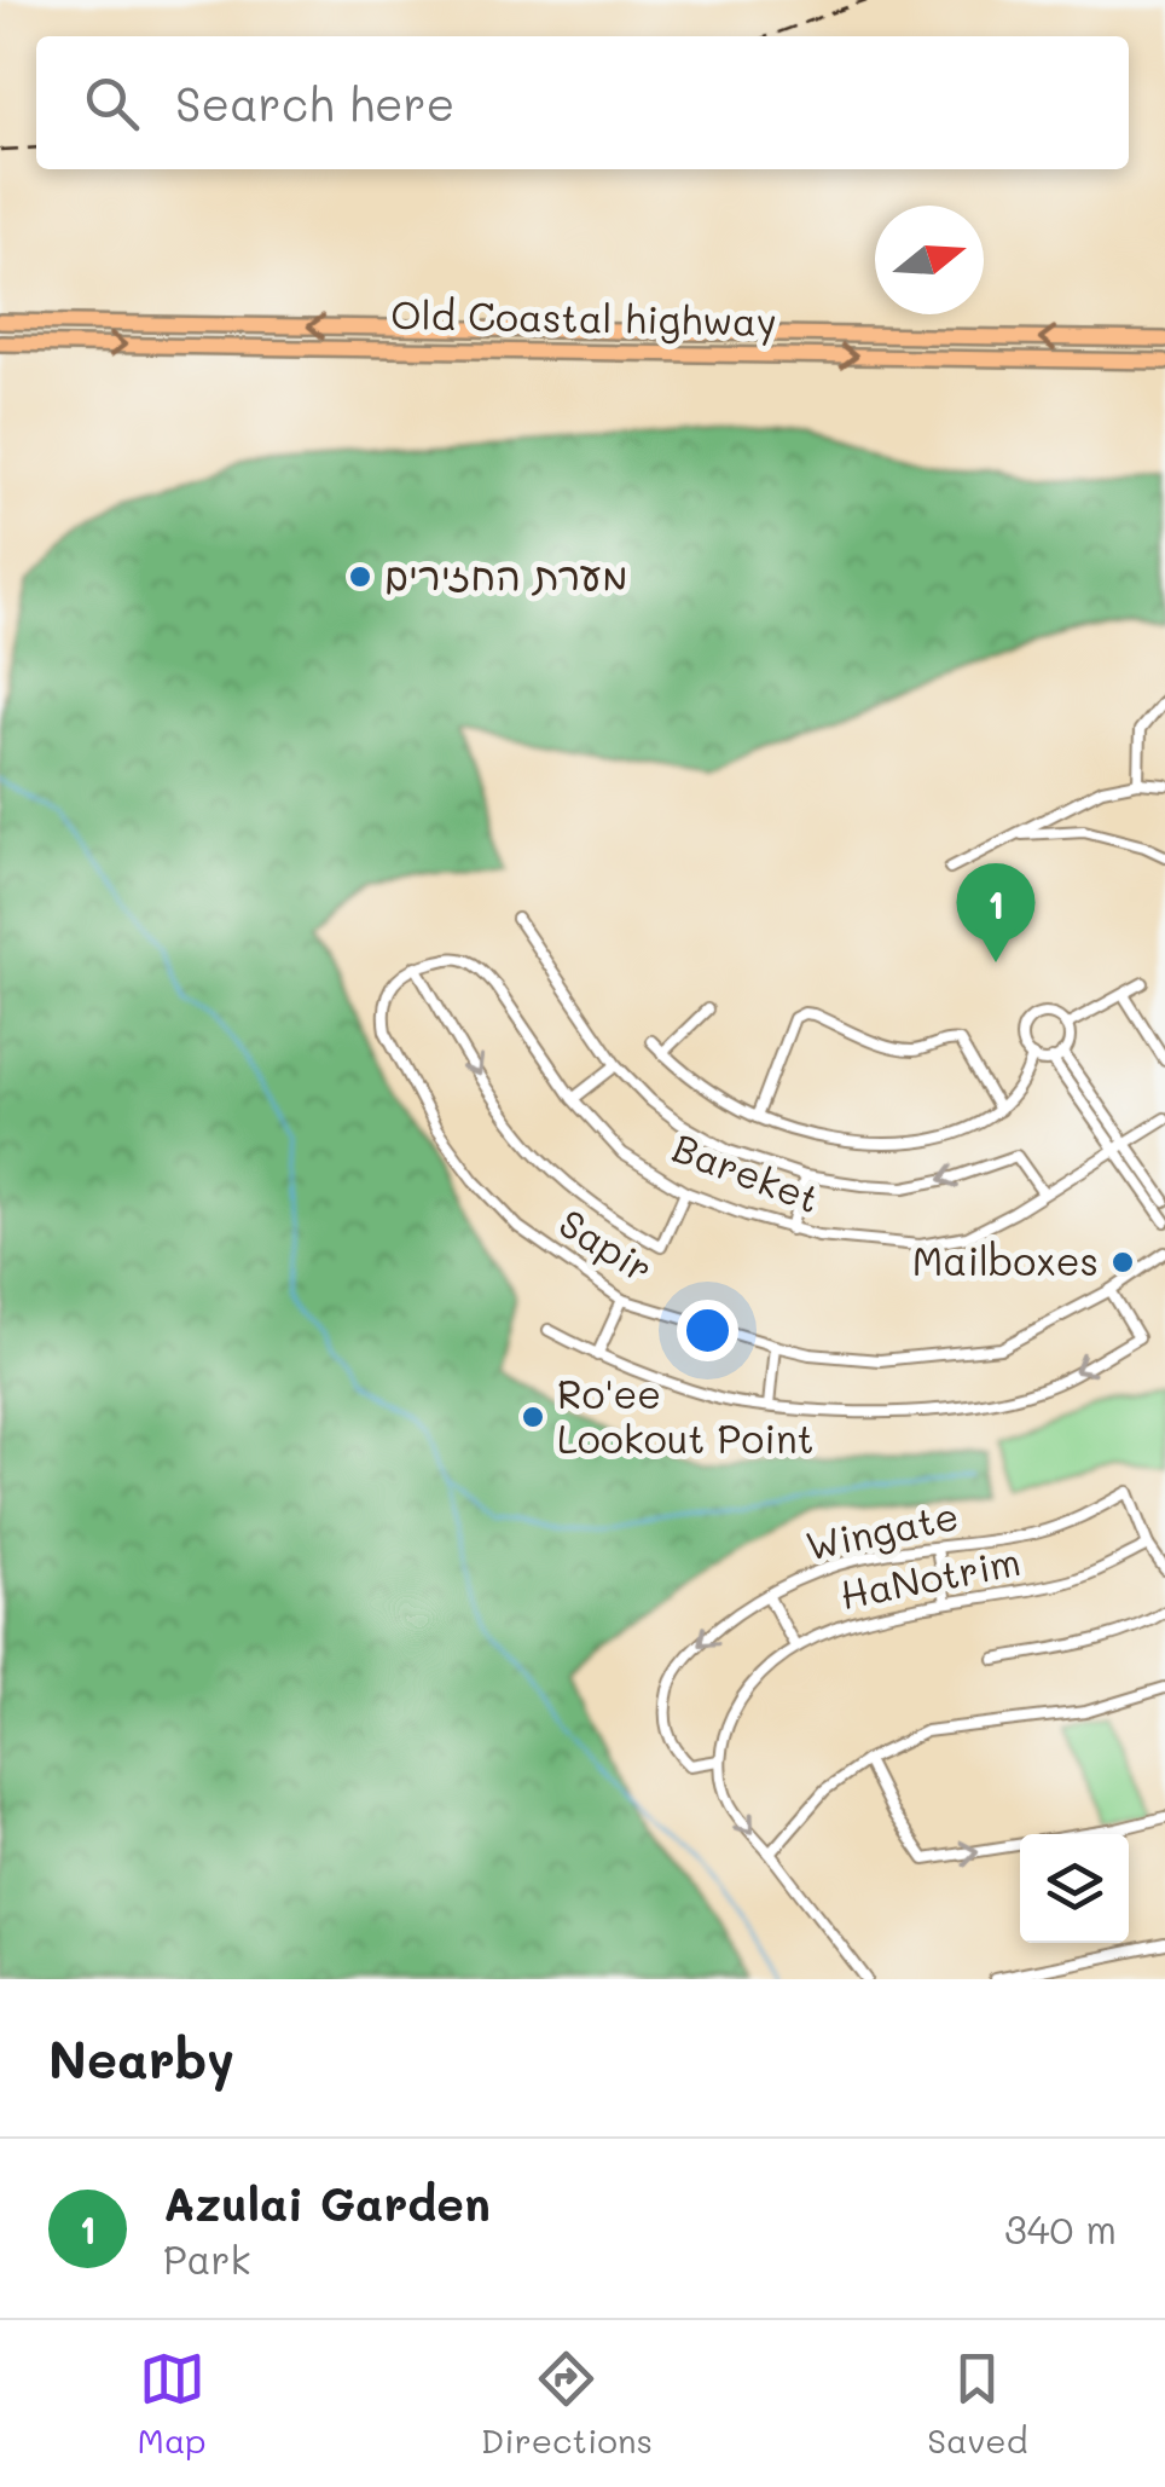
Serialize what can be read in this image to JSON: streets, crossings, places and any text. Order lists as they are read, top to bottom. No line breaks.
{"streets":{"highway":["Old Coastal highway"],"street":["Bareket","Sapir","Wingate","HaNotrim"]},"crossings":[["Bareket","Sapir"],["Wingate","HaNotrim"]],"places":["מערת החזירים","Mailboxes","Ro'ee Lookout Point"],"north":"right","page":{"search":"Search here","pins":"1","heading":"Nearby","list":[{"mark":"1","name":"Azulai Garden","note":"Park","value":"340 m"}],"nav":["Map","Directions","Saved"]}}
